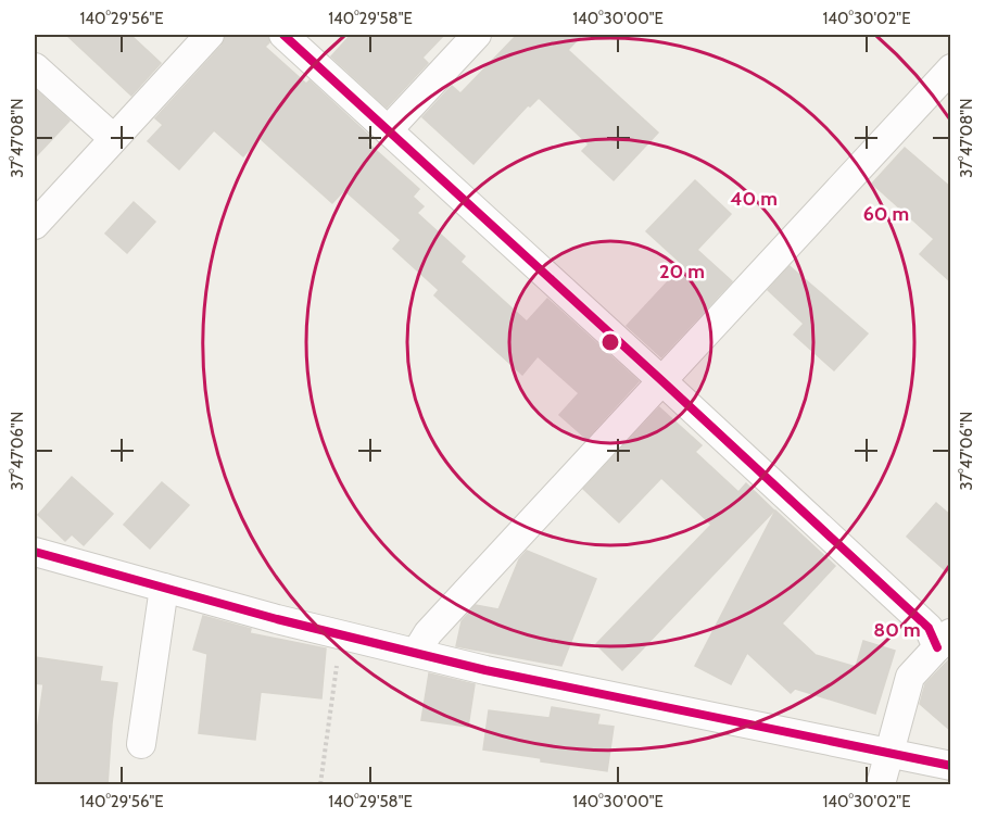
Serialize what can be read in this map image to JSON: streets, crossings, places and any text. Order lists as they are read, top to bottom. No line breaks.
{"coordinates":["140°29'56\"E","140°29'58\"E","140°30'00\"E","140°30'02\"E","37°47'08\"N","37°47'06\"N"],"rings":["40 m","60 m","20 m","80 m"]}
